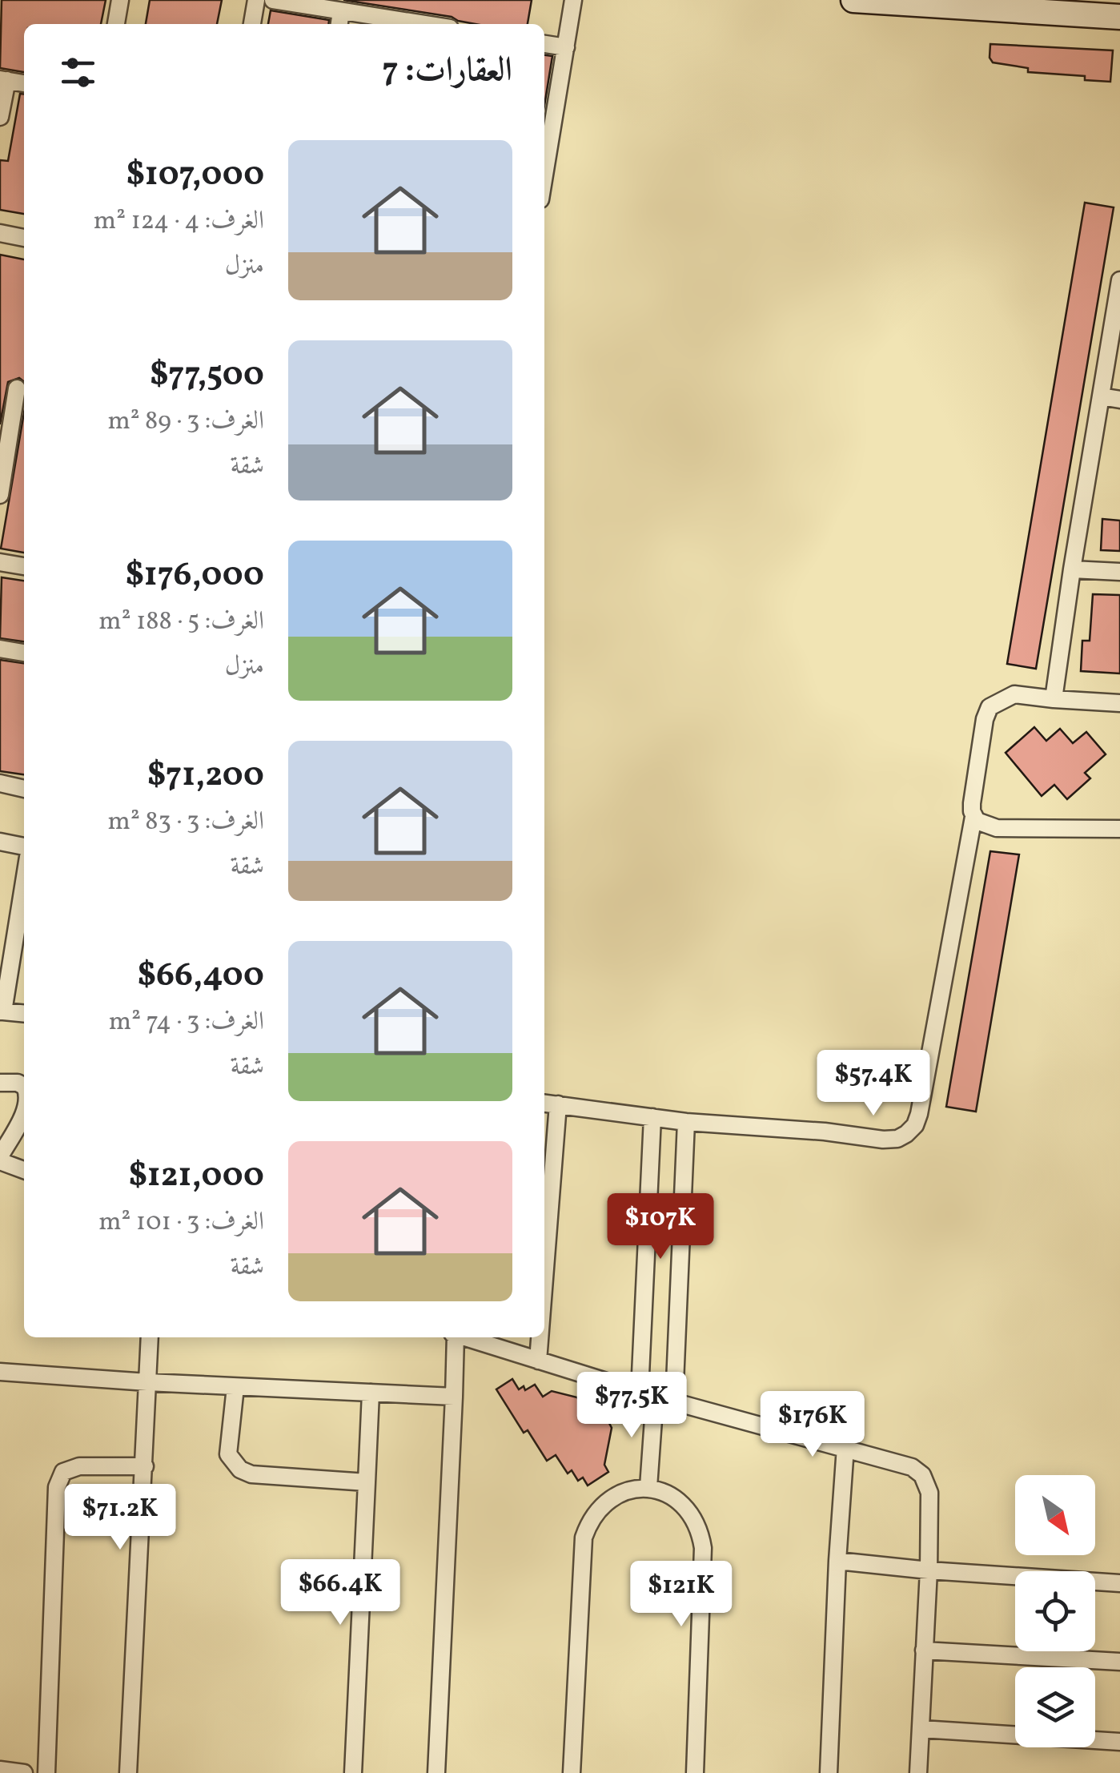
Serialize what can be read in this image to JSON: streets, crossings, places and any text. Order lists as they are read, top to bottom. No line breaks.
{"north":"bottom right","page":{"heading":"العقارات: 7","list":[{"name":"$107,000","note":"الغرف: 4 · 124 m² · منزل"},{"name":"$77,500","note":"الغرف: 3 · 89 m² · شقة"},{"name":"$176,000","note":"الغرف: 5 · 188 m² · منزل"},{"name":"$71,200","note":"الغرف: 3 · 83 m² · شقة"},{"name":"$66,400","note":"الغرف: 3 · 74 m² · شقة"},{"name":"$121,000","note":"الغرف: 3 · 101 m² · شقة"}],"price":["$57.4K","$107K","$77.5K","$176K","$71.2K","$66.4K","$121K"]}}
